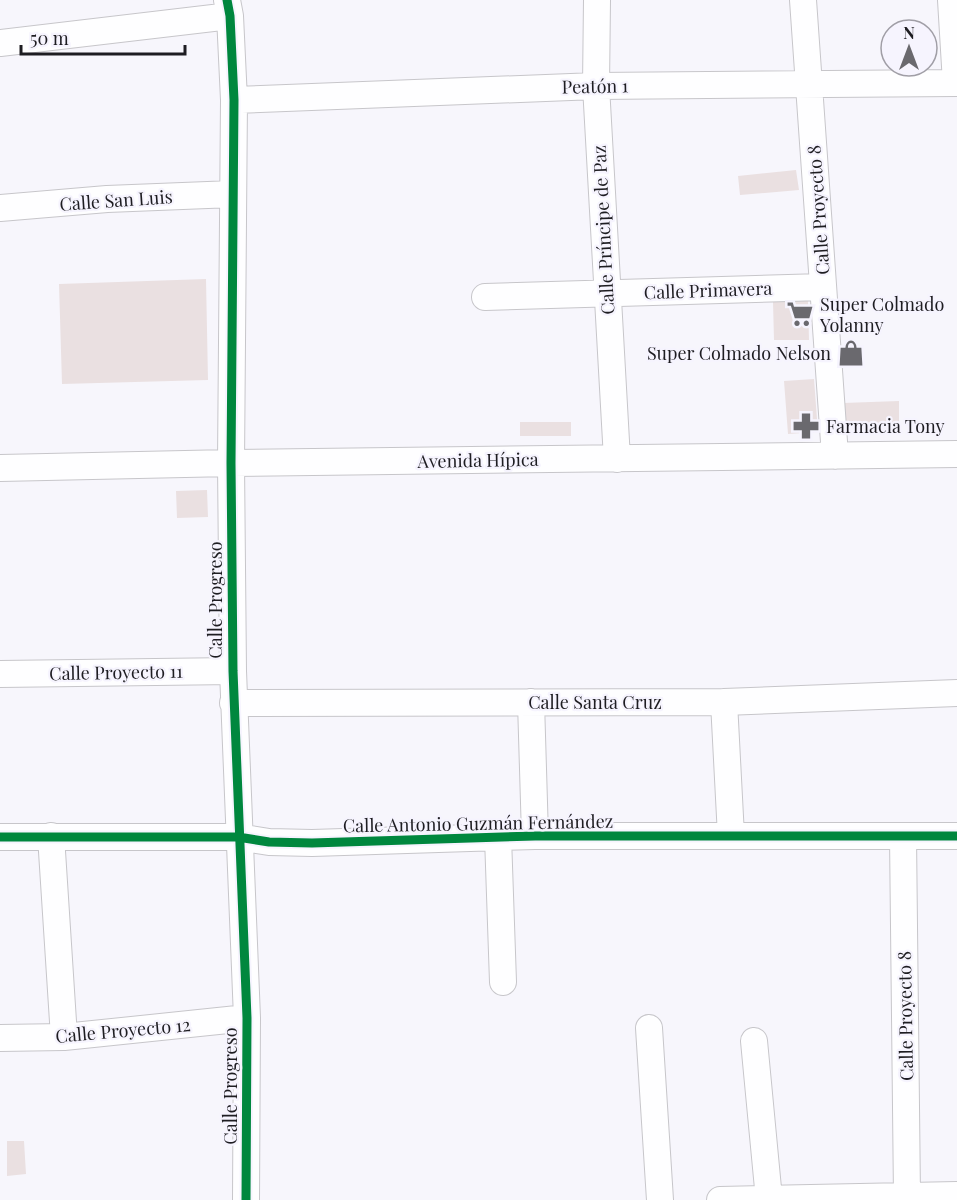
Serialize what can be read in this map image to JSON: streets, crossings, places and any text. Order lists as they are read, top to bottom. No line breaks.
{"streets":{"street":["Peatón 1","Calle San Luis","Calle Proyecto 8","Calle Príncipe de Paz","Calle Primavera","Avenida Hípica","Calle Progreso","Calle Proyecto 11","Calle Santa Cruz","Calle Antonio Guzmán Fernández","Calle Proyecto 12"]},"crossings":[["Peatón 1","Calle Proyecto 8"],["Peatón 1","Calle Príncipe de Paz"],["Peatón 1","Calle Progreso"],["Calle San Luis","Calle Progreso"],["Calle Proyecto 8","Calle Primavera"],["Calle Proyecto 8","Avenida Hípica"],["Calle Proyecto 8","Calle Antonio Guzmán Fernández"],["Calle Príncipe de Paz","Calle Primavera"],["Calle Príncipe de Paz","Avenida Hípica"],["Avenida Hípica","Calle Progreso"],["Calle Progreso","Calle Proyecto 11"],["Calle Progreso","Calle Santa Cruz"],["Calle Progreso","Calle Antonio Guzmán Fernández"],["Calle Progreso","Calle Proyecto 12"]],"places":{"supermarket":["Super Colmado Yolanny"],"shop":["Super Colmado Nelson"],"pharmacy":["Farmacia Tony"]},"scale_bar":"50 m","north":"top"}
